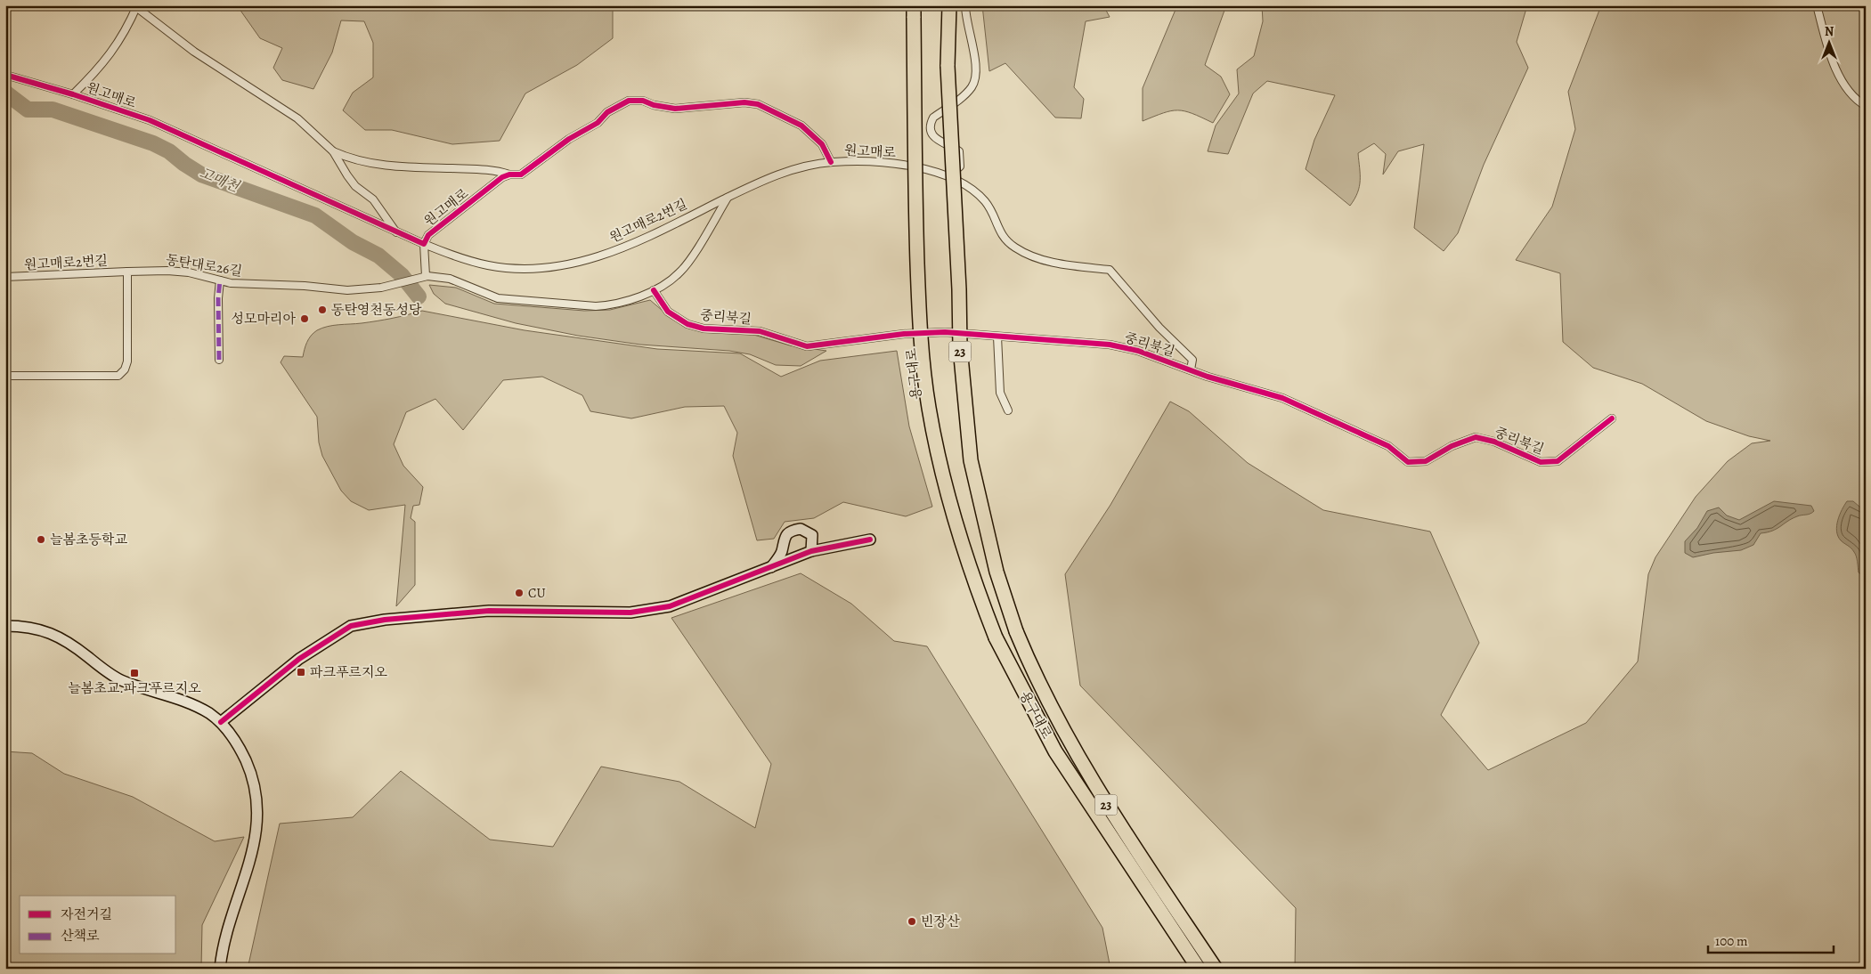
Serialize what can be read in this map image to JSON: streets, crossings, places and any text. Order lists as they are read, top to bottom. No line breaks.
{"streets":{"highway":["23","용구대로"],"street":["원고매로","원고매로2번길","동탄대로26길","중리북길"]},"crossings":[["원고매로","원고매로2번길"],["원고매로","중리북길"],["원고매로2번길","동탄대로26길"]],"water":["고매천"],"places":{"other":["동탄영천동성당","성모마리아","늘봄초등학교","CU","빈장산"],"transit":["파크푸르지오","늘봄초교.파크푸르지오"]},"legend":["자전거길","산책로"],"scale_bar":"100 m","north":"top"}
